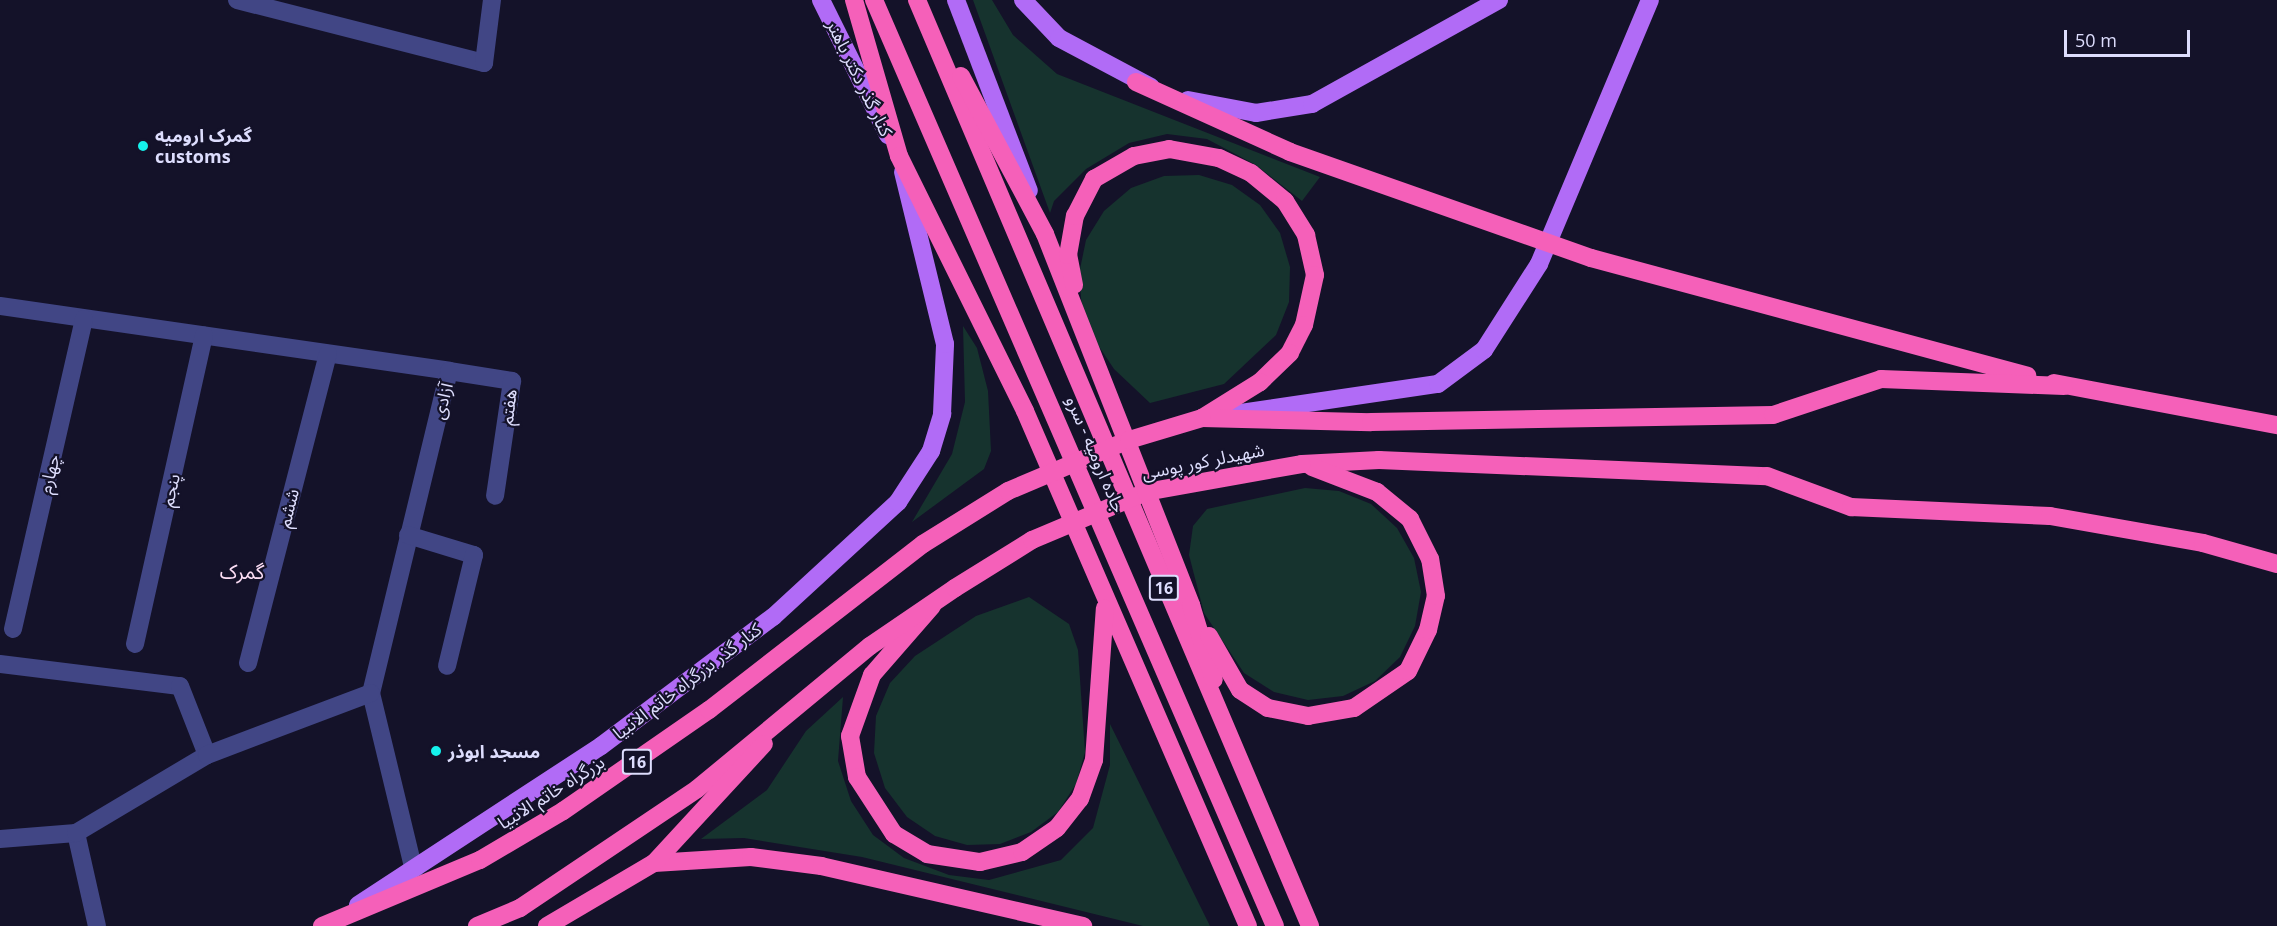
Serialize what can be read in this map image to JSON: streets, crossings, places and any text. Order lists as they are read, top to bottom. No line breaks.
{"streets":{"highway":["جاده ارومیه - سرو","شهیدلر کور پوسی","16","بزرگراه خاتم الانبیا"],"main road":["کنار گذر دکتر باهنر","کنار گذر بزرگراه خاتم الانبیا"],"street":["آزادی","هفتم","چهارم","پنجم","ششم"]},"crossings":[["کنار گذر دکتر باهنر","کنار گذر بزرگراه خاتم الانبیا"],["آزادی","هفتم"],["آزادی","چهارم"],["آزادی","پنجم"],["آزادی","ششم"],["آزادی","کنار گذر بزرگراه خاتم الانبیا"],["شهیدلر کور پوسی","بزرگراه خاتم الانبیا"],["کنار گذر بزرگراه خاتم الانبیا","بزرگراه خاتم الانبیا"]],"districts":["گمرک"],"places":["گمرک ارومیه customs","مسجد ابوذر"],"scale_bar":"50 m"}
